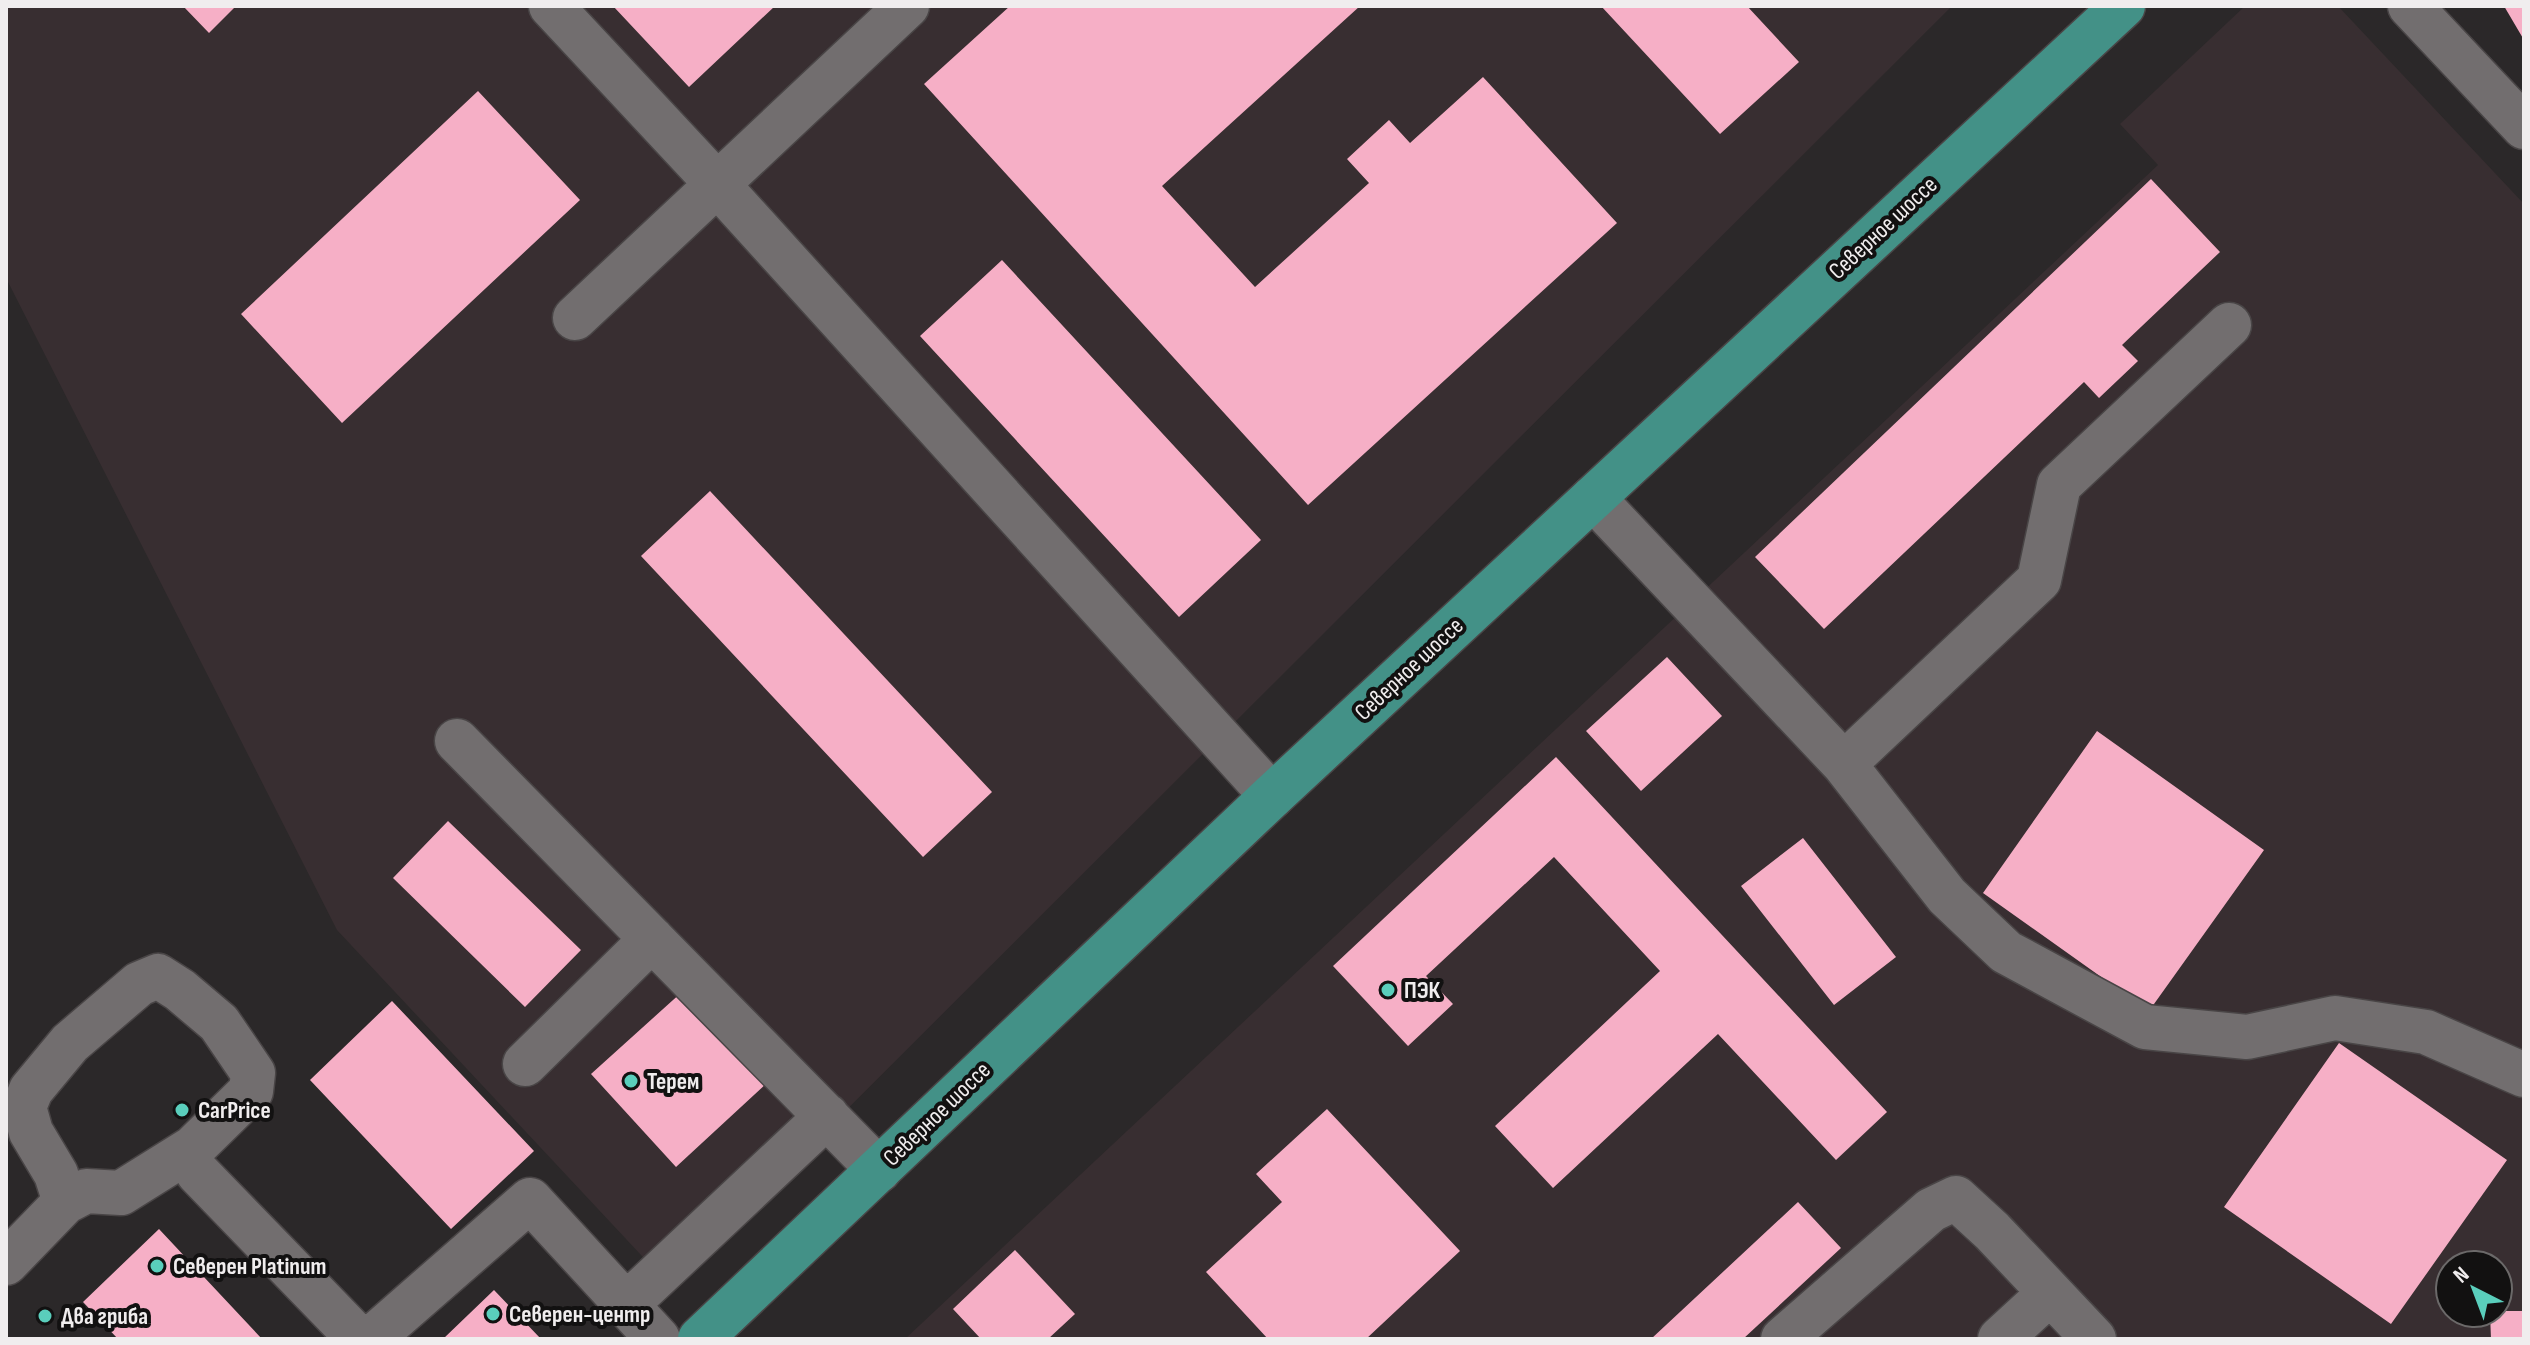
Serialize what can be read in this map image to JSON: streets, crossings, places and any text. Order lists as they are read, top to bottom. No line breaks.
{"streets":{"main road":["Северное шоссе"]},"places":["ПЭК","Терем","CarPrice","Северен Platinum","Северен-центр","Два гриба"],"north":"top left"}
